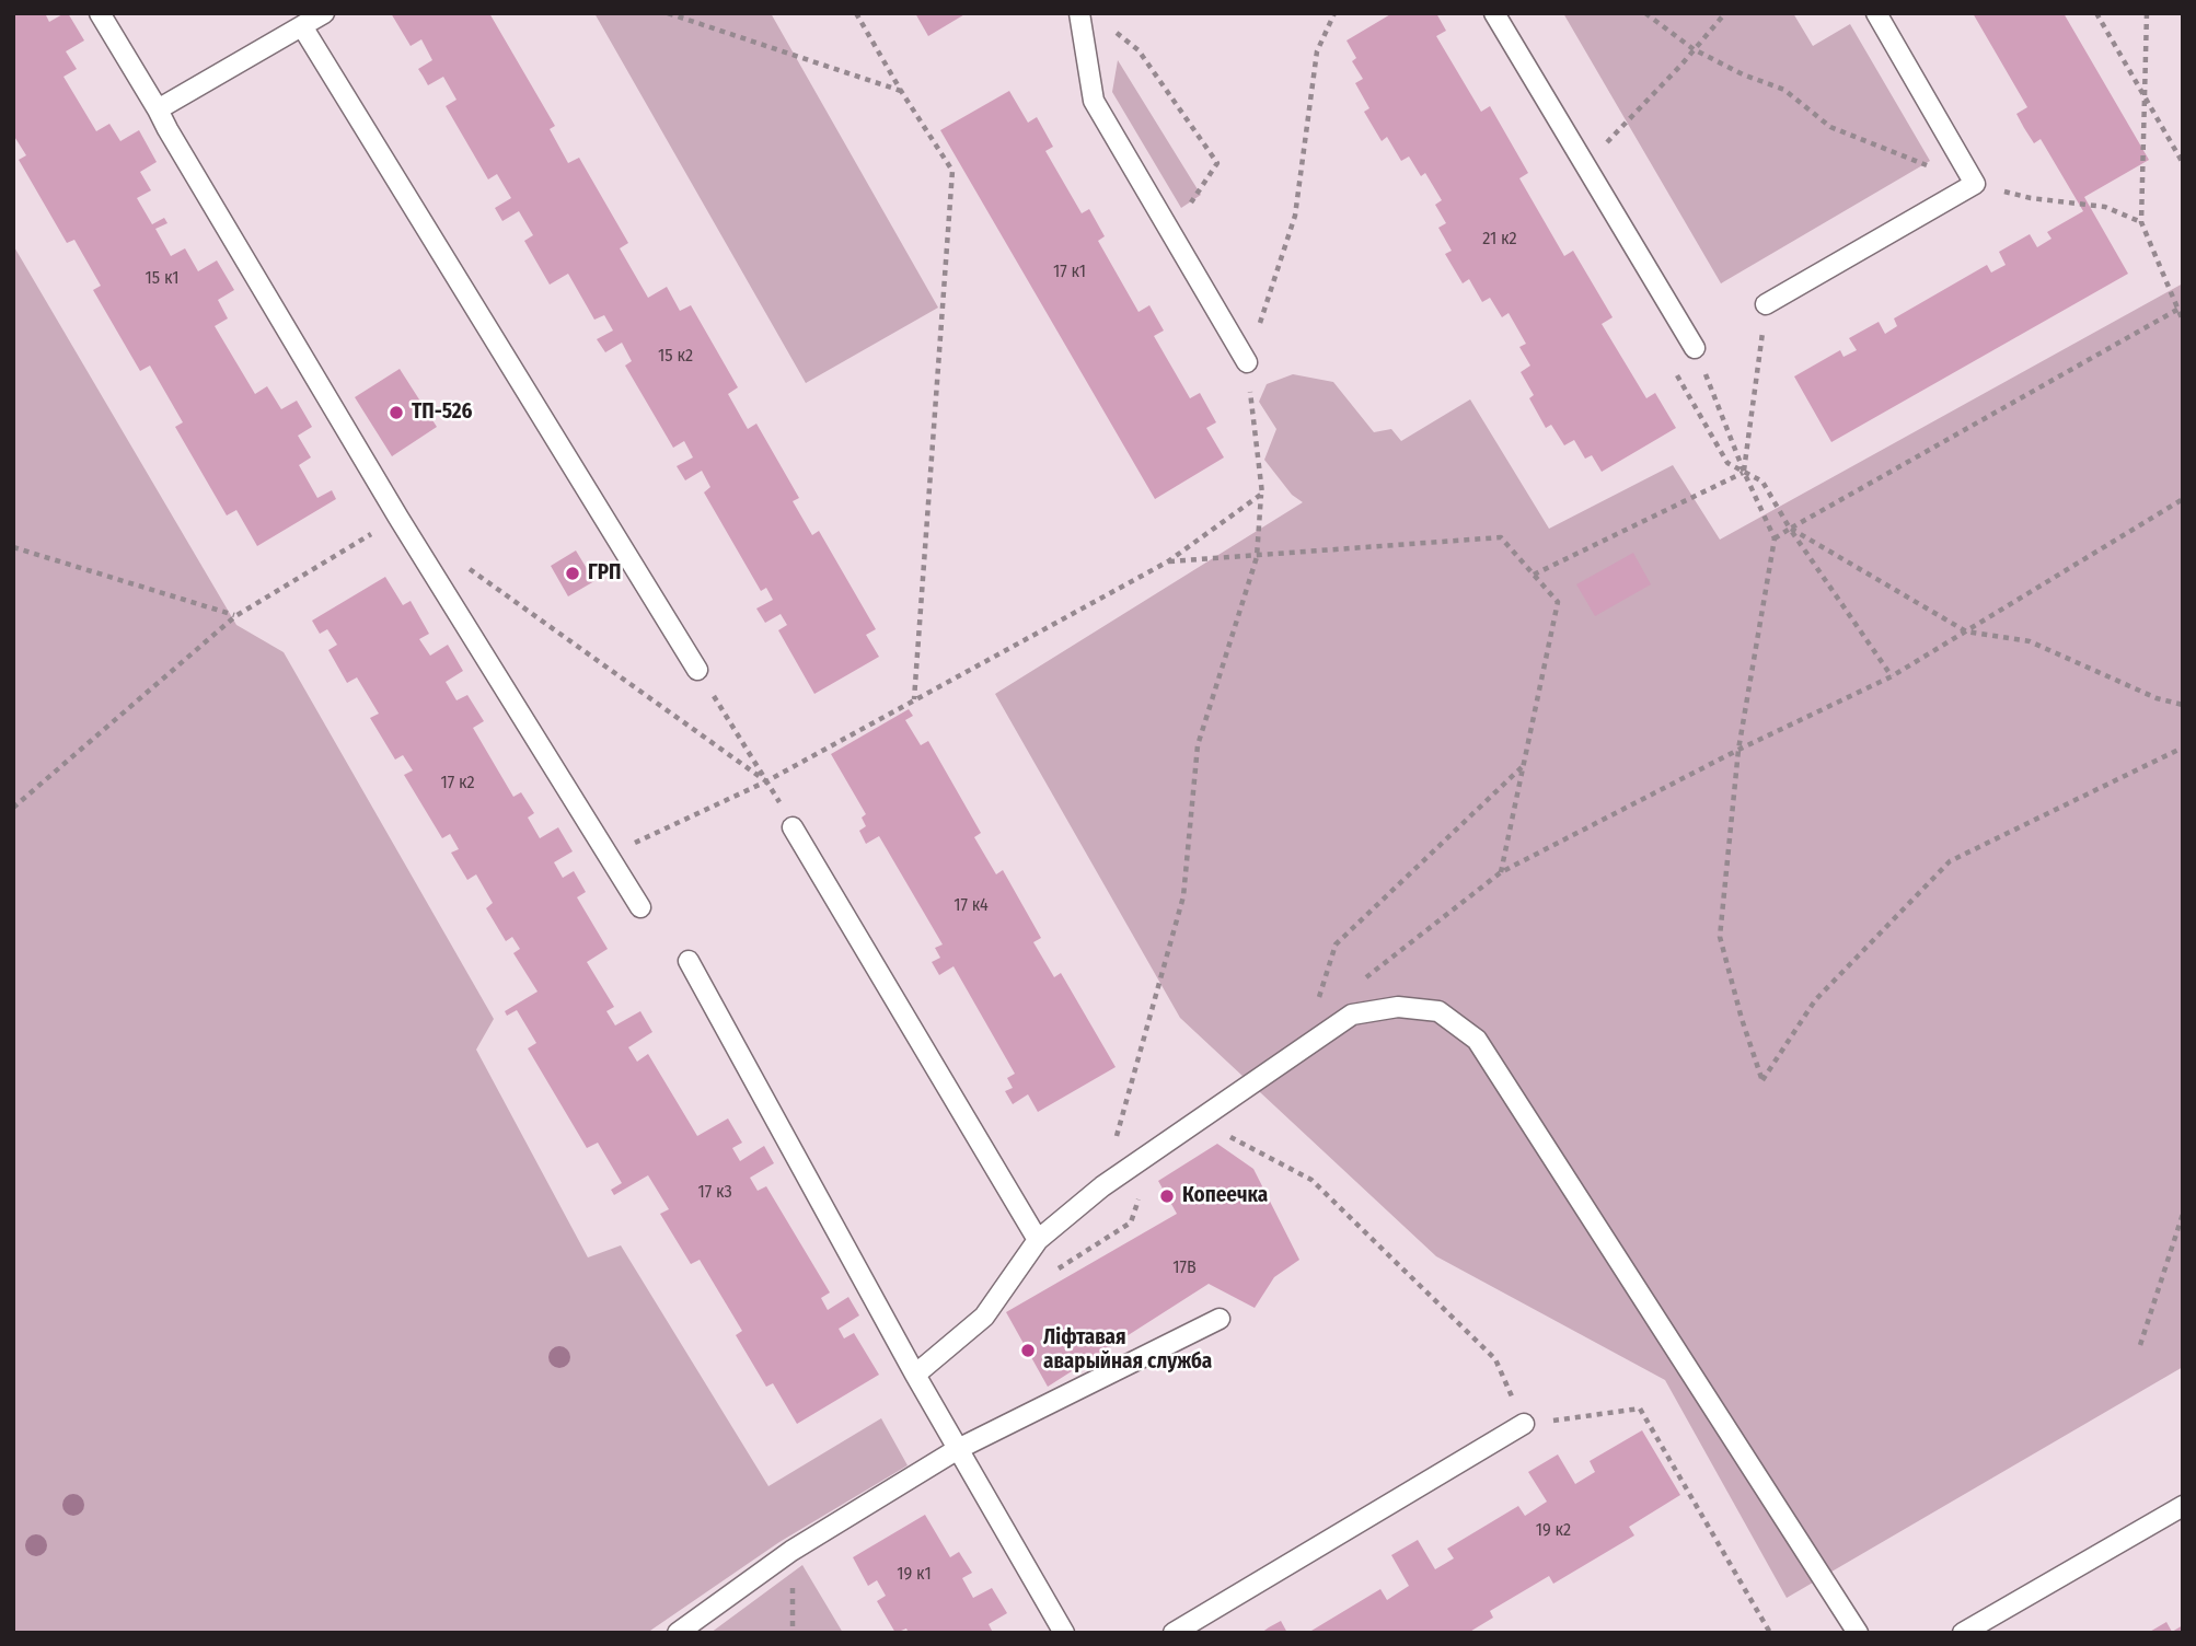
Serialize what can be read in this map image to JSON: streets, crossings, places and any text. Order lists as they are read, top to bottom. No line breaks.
{"places":["ТП-526","ГРП","Копеечка","Ліфтавая аварыйная служба"],"house_numbers":["21 к2","17 к1","15 к1","15 к2","17 к2","17 к4","17 к3","17В","19 к2","19 к1"]}
